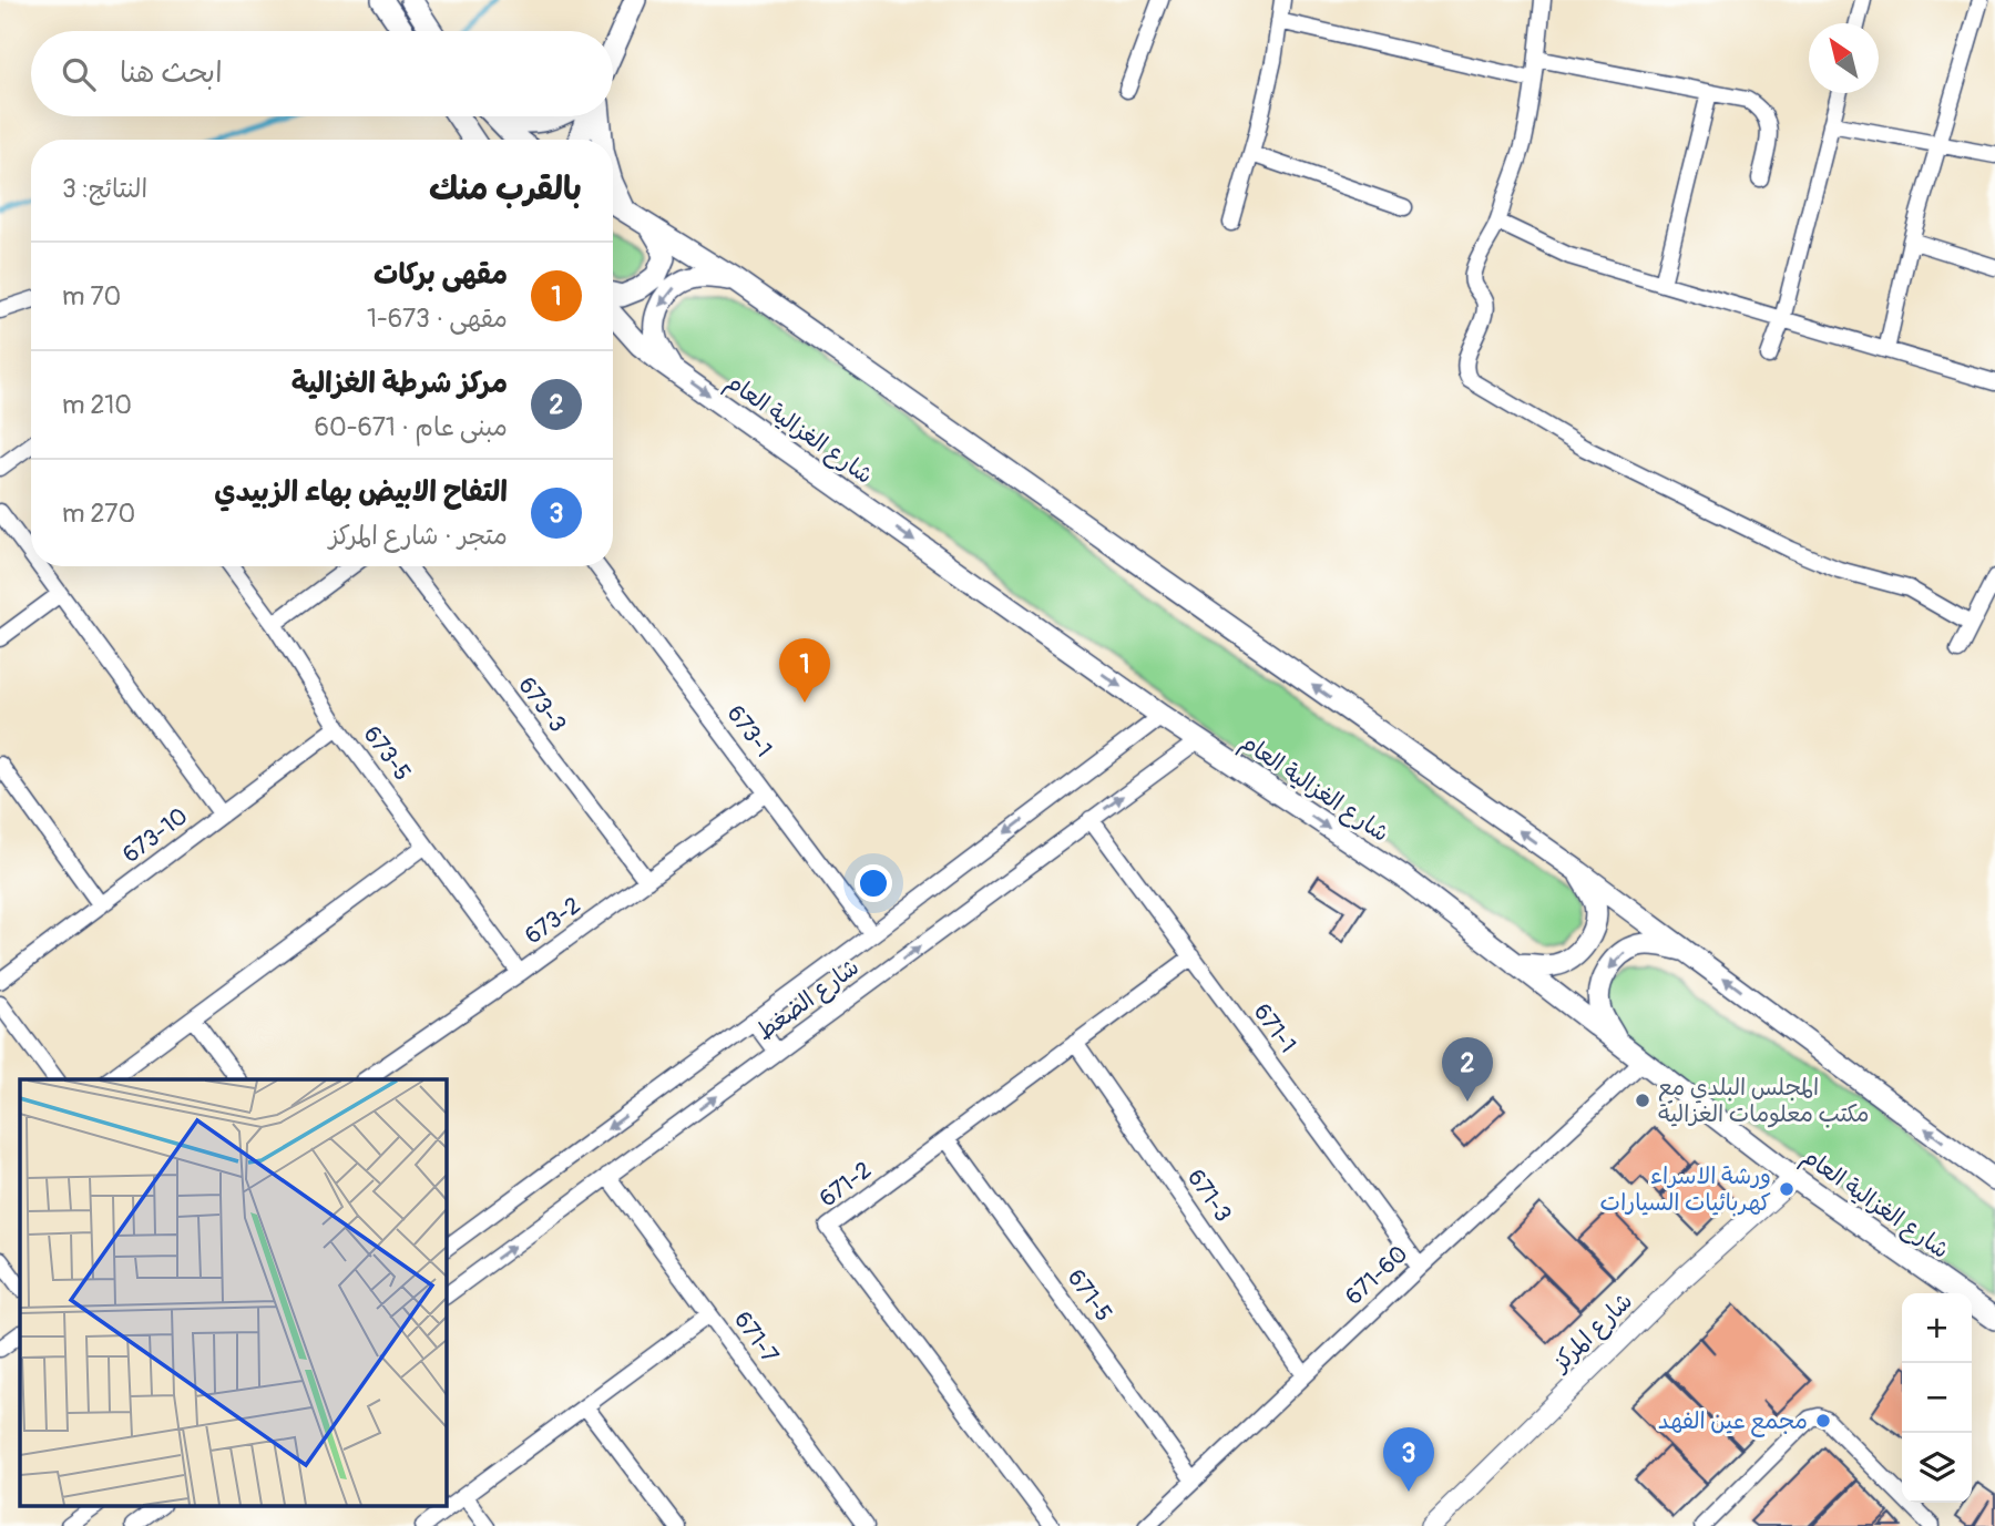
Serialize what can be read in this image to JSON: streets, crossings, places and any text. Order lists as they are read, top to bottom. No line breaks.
{"streets":{"main road":["شارع الغزالية العام"],"street":["673-3","673-1","673-5","673-10","673-2","شارع الضغط","671-1","671-2","671-3","671-60","671-5","شارع المركز","671-7"]},"crossings":[["شارع الغزالية العام","شارع الضغط"],["شارع الغزالية العام","671-60"],["شارع الغزالية العام","شارع المركز"],["673-3","673-2"],["673-1","673-2"],["673-1","شارع الضغط"],["673-5","673-10"],["673-5","673-2"],["شارع الضغط","671-1"],["شارع الضغط","671-7"],["671-1","671-2"],["671-1","671-60"],["671-2","671-3"],["671-2","671-5"],["671-3","671-60"],["671-60","671-5"]],"places":["المجلس البلدي مع مكتب معلومات الغزالية","ورشة الاسراء كهربائيات السيارات","مجمع عين الفهد"],"north":"top left","page":{"search":"ابحث هنا","heading":["بالقرب منك","النتائج: 3"],"list":[{"mark":"1","name":"مقهى بركات","note":"مقهى · 673-1","value":"70 m"},{"mark":"2","name":"مركز شرطة الغزالية","note":"مبنى عام · 671-60","value":"210 m"},{"mark":"3","name":"التفاح الابيض بهاء الزبيدي","note":"متجر · شارع المركز","value":"270 m"}],"pins":["1","2","3"],"map_buttons":["+","−"]}}
